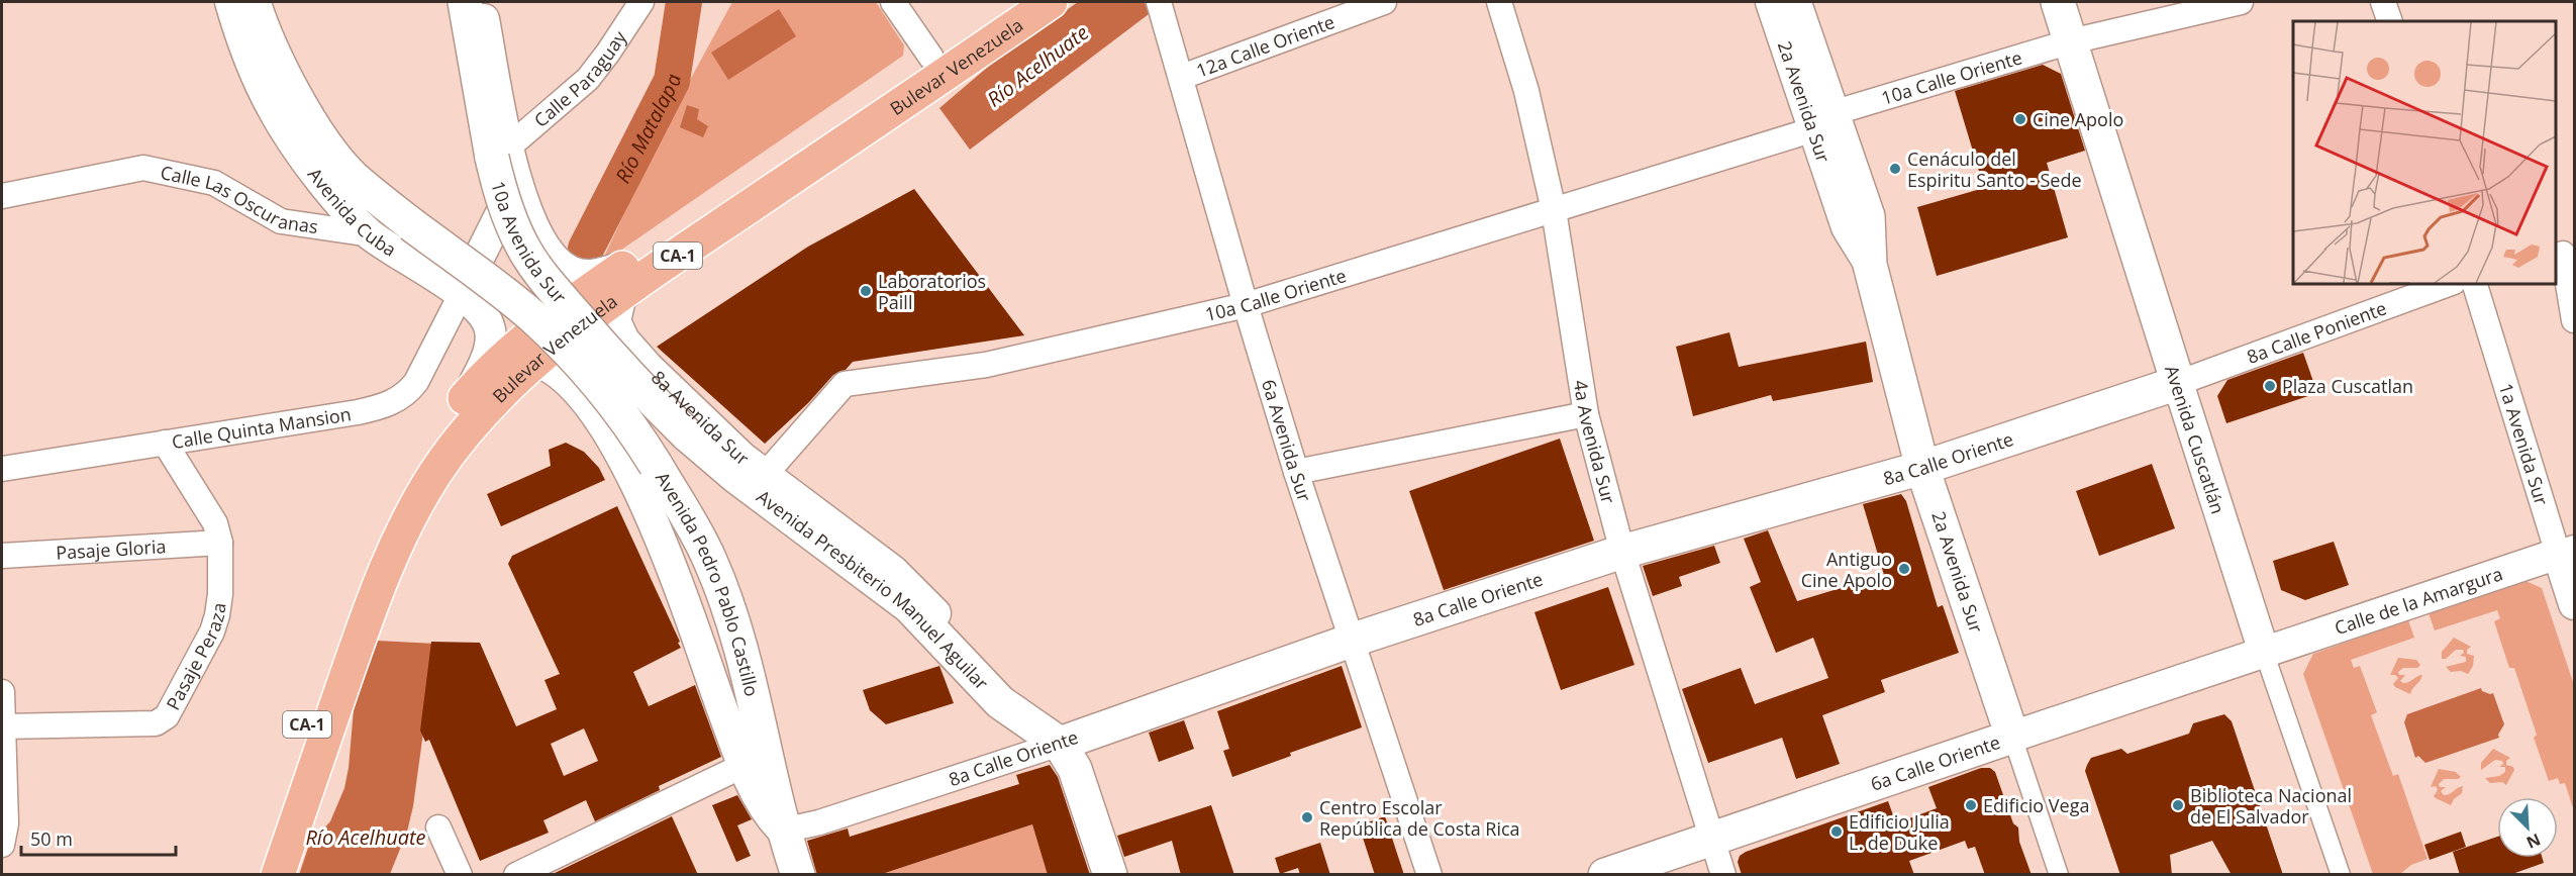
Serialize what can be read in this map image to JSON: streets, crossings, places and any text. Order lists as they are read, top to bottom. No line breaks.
{"streets":{"highway":["Bulevar Venezuela","CA-1"],"main road":["2a Avenida Sur","Avenida Cuba","10a Avenida Sur","Avenida Cuscatlán","8a Calle Oriente","Avenida Pedro Pablo Castillo","Avenida Presbiterio Manuel Aguilar","6a Calle Oriente"],"street":["12a Calle Oriente","Calle Paraguay","10a Calle Oriente","Calle Las Oscuranas","8a Calle Poniente","8a Avenida Sur","Calle Quinta Mansion","6a Avenida Sur","4a Avenida Sur","1a Avenida Sur","Pasaje Gloria","Calle de la Amargura","Pasaje Peraza"]},"crossings":[["12a Calle Oriente","6a Avenida Sur"],["Bulevar Venezuela","Avenida Cuba"],["Bulevar Venezuela","10a Avenida Sur"],["Bulevar Venezuela","8a Avenida Sur"],["Bulevar Venezuela","Avenida Pedro Pablo Castillo"],["Calle Paraguay","10a Avenida Sur"],["10a Calle Oriente","2a Avenida Sur"],["10a Calle Oriente","8a Avenida Sur"],["10a Calle Oriente","Avenida Cuscatlán"],["10a Calle Oriente","6a Avenida Sur"],["10a Calle Oriente","4a Avenida Sur"],["2a Avenida Sur","8a Calle Oriente"],["2a Avenida Sur","6a Calle Oriente"],["Calle Las Oscuranas","Avenida Cuba"],["Avenida Cuba","Calle Quinta Mansion"],["Avenida Cuba","Avenida Pedro Pablo Castillo"],["10a Avenida Sur","8a Avenida Sur"],["10a Avenida Sur","Avenida Presbiterio Manuel Aguilar"],["8a Calle Poniente","Avenida Cuscatlán"],["8a Calle Poniente","8a Calle Oriente"],["8a Avenida Sur","8a Calle Oriente"],["8a Avenida Sur","Avenida Presbiterio Manuel Aguilar"],["Calle Quinta Mansion","Pasaje Peraza"],["Avenida Cuscatlán","8a Calle Oriente"],["Avenida Cuscatlán","Calle de la Amargura"],["Avenida Cuscatlán","6a Calle Oriente"],["6a Avenida Sur","8a Calle Oriente"],["4a Avenida Sur","8a Calle Oriente"],["4a Avenida Sur","6a Calle Oriente"],["1a Avenida Sur","Calle de la Amargura"],["8a Calle Oriente","Avenida Pedro Pablo Castillo"],["8a Calle Oriente","Avenida Presbiterio Manuel Aguilar"],["Pasaje Gloria","Pasaje Peraza"],["Calle de la Amargura","6a Calle Oriente"]],"water":["Río Acelhuate","Río Matalapa"],"places":["Cine Apolo","Cenáculo del Espiritu Santo - Sede","Laboratorios Paill","Plaza Cuscatlan","Antiguo Cine Apolo","Edificio Vega","Biblioteca Nacional de El Salvador","Centro Escolar República de Costa Rica","Edificio Julia L. de Duke"],"scale_bar":"50 m","north":"bottom right"}
